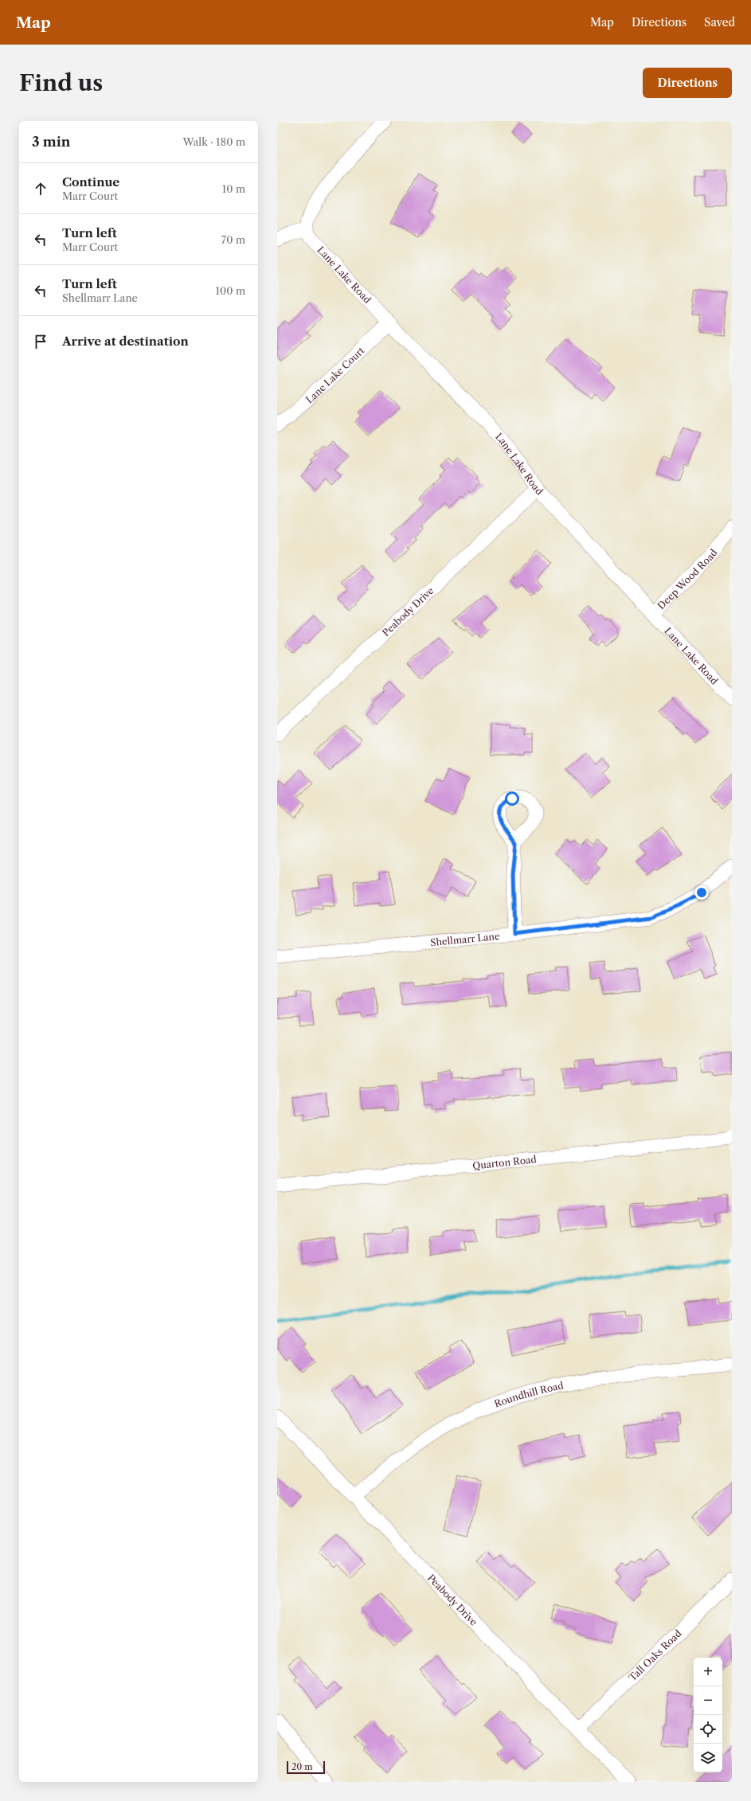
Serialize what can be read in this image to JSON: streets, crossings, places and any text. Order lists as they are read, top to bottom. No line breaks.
{"streets":{"street":["Lane Lake Road","Lane Lake Court","Deep Wood Road","Peabody Drive","Shellmarr Lane","Quarton Road","Roundhill Road","Tall Oaks Road"]},"crossings":[["Lane Lake Road","Lane Lake Court"],["Lane Lake Road","Deep Wood Road"],["Lane Lake Road","Peabody Drive"],["Peabody Drive","Roundhill Road"],["Peabody Drive","Tall Oaks Road"]],"scale_bar":"20 m","page":{"header":"Map","nav":["Map","Directions","Saved"],"buttons":"Directions","title":"Find us","heading":["3 min","Walk · 180 m"],"list":[["Continue","Marr Court","10 m"],["Turn left","Marr Court","70 m"],["Turn left","Shellmarr Lane","100 m"],"Arrive at destination"],"map_buttons":["+","−"],"scale":"20 m"}}
